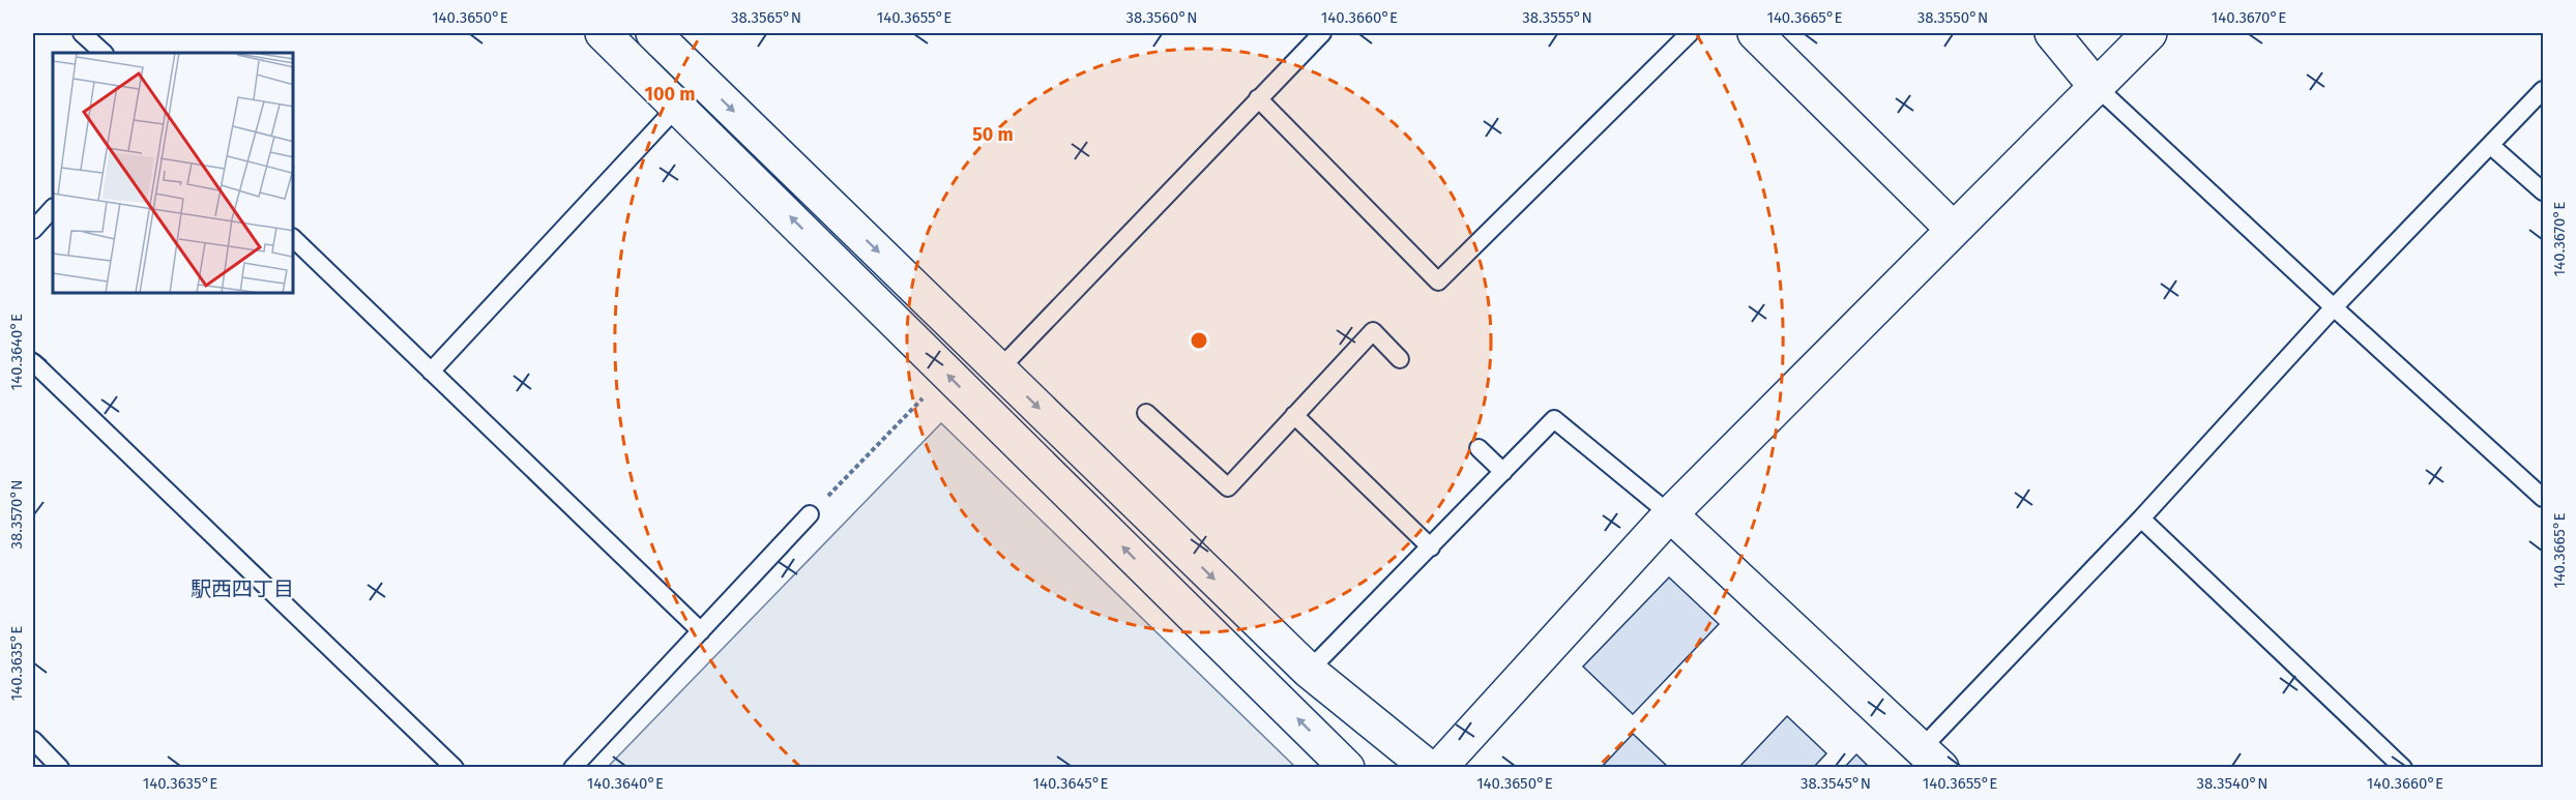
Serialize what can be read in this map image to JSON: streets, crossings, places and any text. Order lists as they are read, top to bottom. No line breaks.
{"districts":["駅西四丁目"],"coordinates":["140.3650°E","38.3565°N","140.3655°E","38.3560°N","140.3660°E","38.3555°N","140.3665°E","38.3550°N","140.3670°E","140.3640°E","38.3570°N","140.3635°E","140.3645°E","38.3545°N","38.3540°N"],"rings":["100 m","50 m"]}
